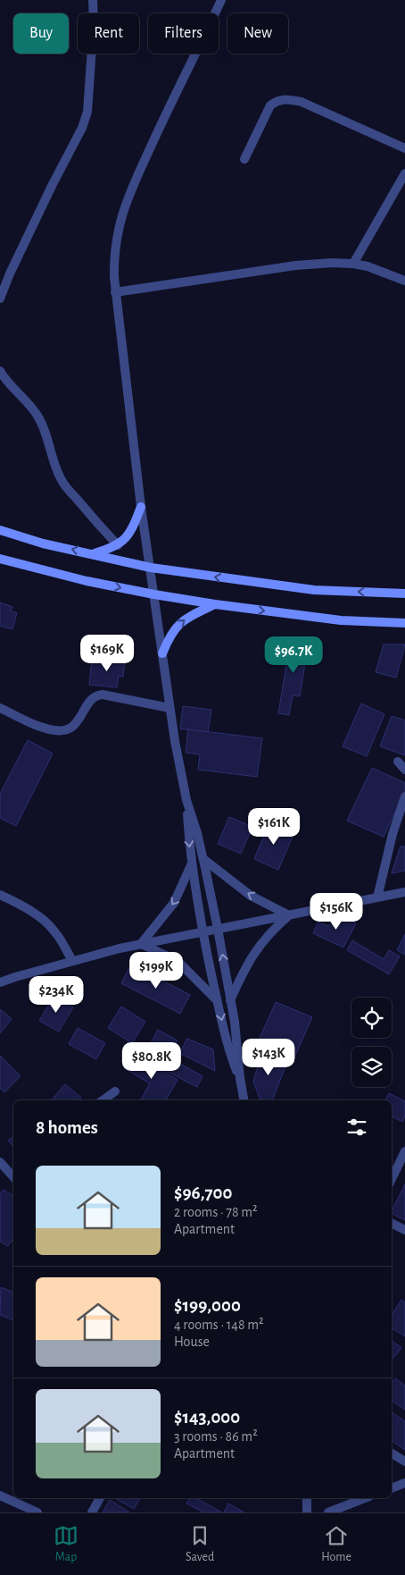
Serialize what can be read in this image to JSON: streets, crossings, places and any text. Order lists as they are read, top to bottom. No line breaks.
{"page":{"chip":["Buy","Rent","Filters","New"],"price":["$169K","$96.7K","$161K","$156K","$199K","$234K","$143K","$80.8K"],"heading":"8 homes","list":[{"name":"$96,700","note":"2 rooms · 78 m² · Apartment"},{"name":"$199,000","note":"4 rooms · 148 m² · House"},{"name":"$143,000","note":"3 rooms · 86 m² · Apartment"}],"tabs":["Map","Saved","Home"]}}
